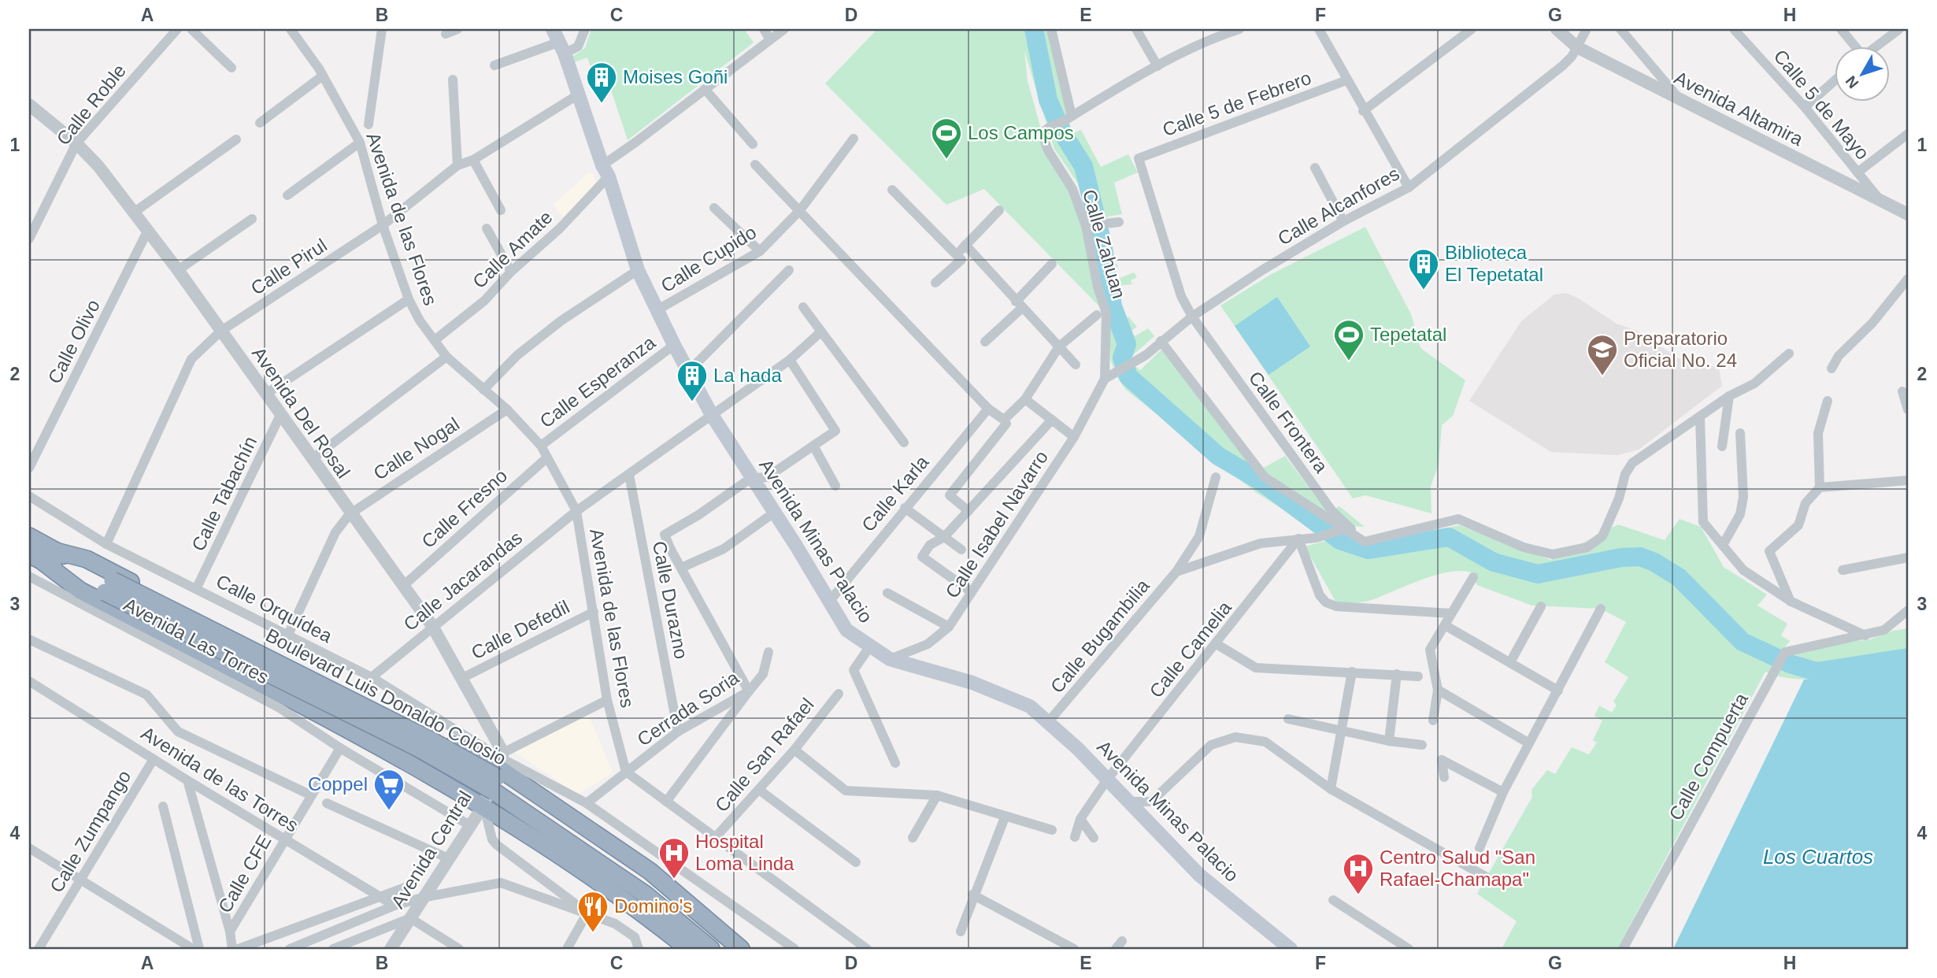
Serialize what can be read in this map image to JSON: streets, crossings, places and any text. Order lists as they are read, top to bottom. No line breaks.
{"streets":{"highway":["Boulevard Luis Donaldo Colosio"],"main road":["Avenida Minas Palacio"],"street":["Calle 5 de Febrero","Calle Roble","Calle 5 de Mayo","Avenida Altamira","Calle Alcanfores","Avenida de las Flores","Calle Zahuan","Calle Amate","Calle Cupido","Calle Pirul","Calle Olivo","Calle Esperanza","Avenida Del Rosal","Calle Frontera","Calle Nogal","Calle Tabachín","Calle Karla","Calle Fresno","Calle Isabel Navarro","Calle Jacarandas","Calle Durazno","Calle Orquídea","Calle Defedil","Calle Bugambilia","Avenida Las Torres","Calle Camelia","Cerrada Soria","Calle San Rafael","Calle Compuerta","Avenida de las Torres","Calle Zumpango","Avenida Central","Calle CFE"]},"crossings":[["Calle 5 de Febrero","Calle Frontera"],["Calle Roble","Avenida Del Rosal"],["Calle 5 de Mayo","Avenida Altamira"],["Avenida Altamira","Calle Alcanfores"],["Calle Alcanfores","Calle Zahuan"],["Calle Alcanfores","Calle Frontera"],["Calle Alcanfores","Calle Isabel Navarro"],["Avenida de las Flores","Calle Amate"],["Avenida de las Flores","Calle Pirul"],["Avenida de las Flores","Calle Esperanza"],["Avenida de las Flores","Calle Nogal"],["Avenida de las Flores","Calle Fresno"],["Avenida de las Flores","Calle Jacarandas"],["Avenida de las Flores","Calle Defedil"],["Avenida de las Flores","Cerrada Soria"],["Calle Zahuan","Calle Isabel Navarro"],["Calle Amate","Avenida Minas Palacio"],["Calle Cupido","Avenida Minas Palacio"],["Calle Pirul","Avenida Del Rosal"],["Calle Pirul","Avenida Minas Palacio"],["Calle Pirul","Calle Orquídea"],["Calle Olivo","Avenida Del Rosal"],["Calle Esperanza","Avenida Minas Palacio"],["Avenida Del Rosal","Calle Nogal"],["Avenida Del Rosal","Calle Tabachín"],["Avenida Del Rosal","Calle Fresno"],["Avenida Del Rosal","Calle Jacarandas"],["Avenida Del Rosal","Calle Orquídea"],["Avenida Del Rosal","Calle Defedil"],["Avenida Del Rosal","Avenida Central"],["Calle Nogal","Calle Orquídea"],["Calle Tabachín","Calle Orquídea"],["Calle Karla","Avenida Minas Palacio"],["Calle Isabel Navarro","Avenida Minas Palacio"],["Avenida Minas Palacio","Calle Jacarandas"],["Avenida Minas Palacio","Calle Bugambilia"],["Avenida Minas Palacio","Calle Camelia"],["Calle Jacarandas","Calle Durazno"],["Calle Jacarandas","Calle Orquídea"],["Calle Durazno","Cerrada Soria"],["Calle Orquídea","Avenida Central"],["Calle Bugambilia","Calle Camelia"],["Avenida Las Torres","Avenida Central"],["Avenida Las Torres","Calle CFE"],["Avenida de las Torres","Calle Zumpango"],["Avenida de las Torres","Calle CFE"]],"water":["Los Cuartos"],"places":{"building":["Moises Goñi","Biblioteca El Tepetatal","La hada"],"sports":["Los Campos","Tepetatal"],"school or university":["Preparatorio Oficial No. 24"],"supermarket":["Coppel"],"hospital":["Hospital Loma Linda","Centro Salud \"San Rafael-Chamapa\""],"restaurant":["Domino's"]},"north":"bottom left","grid":{"columns":["A","B","C","D","E","F","G","H"],"rows":["1","2","3","4"]}}
